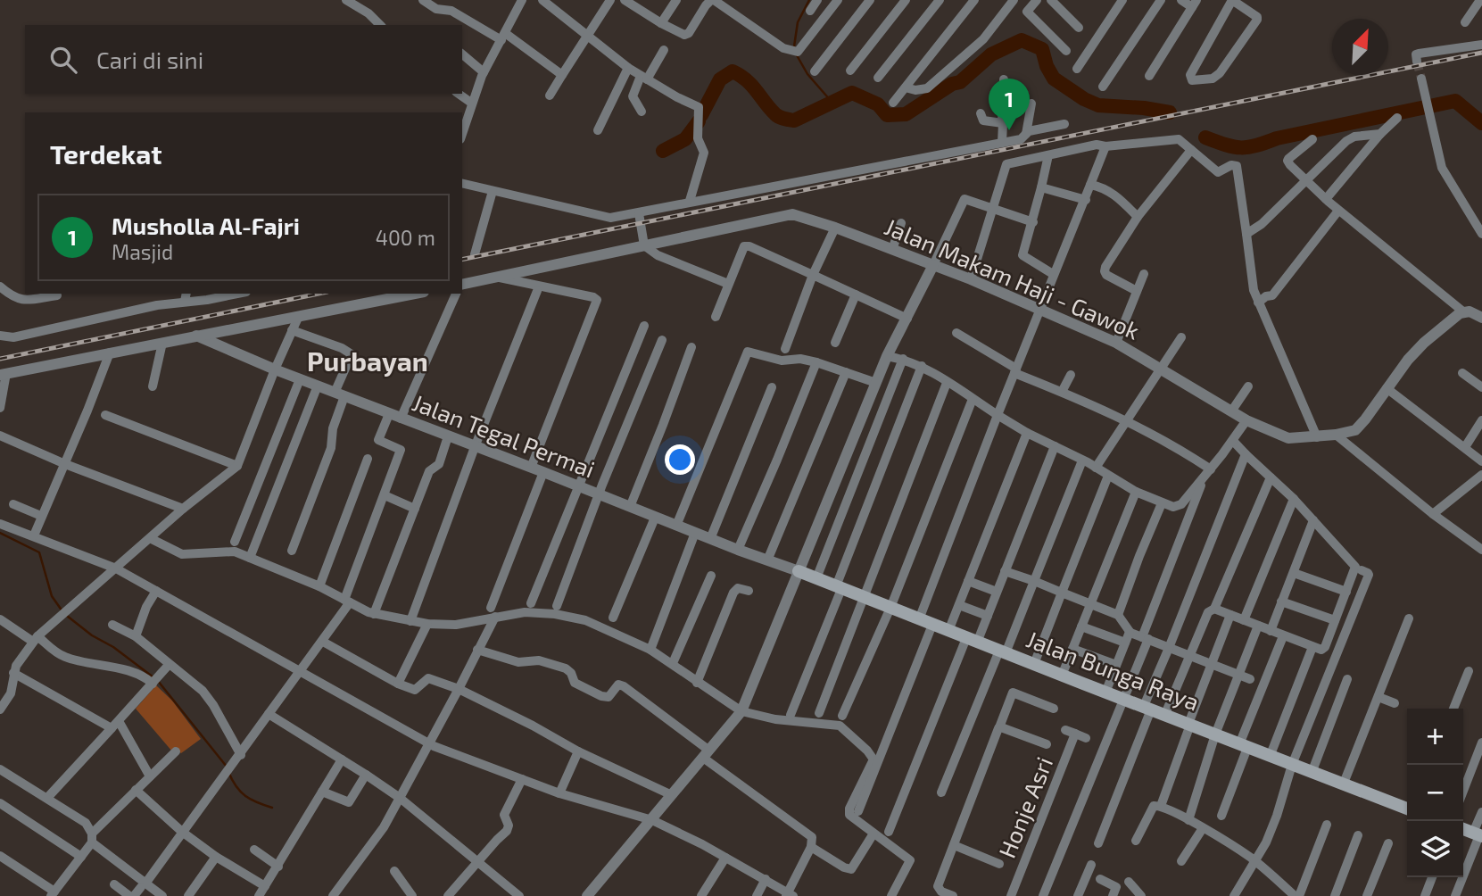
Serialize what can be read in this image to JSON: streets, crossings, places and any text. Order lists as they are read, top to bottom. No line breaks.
{"streets":{"main road":["Jalan Bunga Raya"],"street":["Jalan Makam Haji - Gawok","Jalan Tegal Permai","Honje Asri"]},"crossings":[["Jalan Tegal Permai","Jalan Bunga Raya"]],"districts":["Purbayan"],"north":"top right","page":{"search":"Cari di sini","pins":"1","heading":"Terdekat","list":[{"mark":"1","name":"Musholla Al-Fajri","note":"Masjid","value":"400 m"}],"map_buttons":["+","−"]}}
